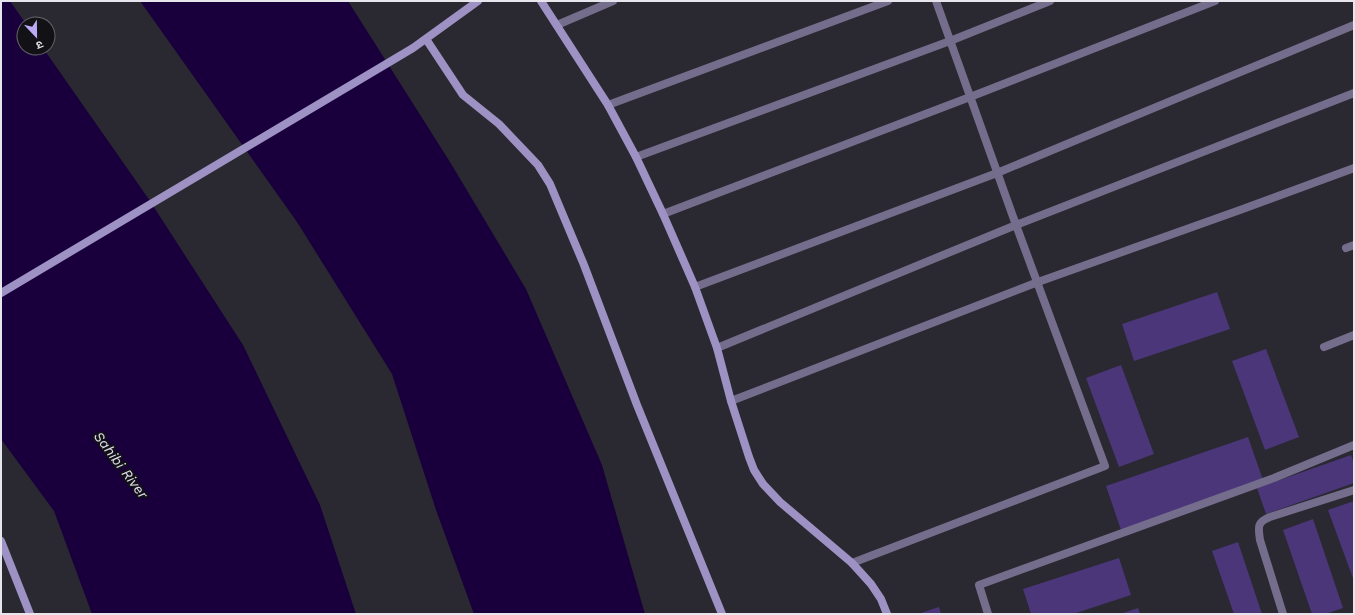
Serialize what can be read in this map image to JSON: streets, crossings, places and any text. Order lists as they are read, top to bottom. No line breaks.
{"water":["Sahibi River"],"north":"bottom"}
